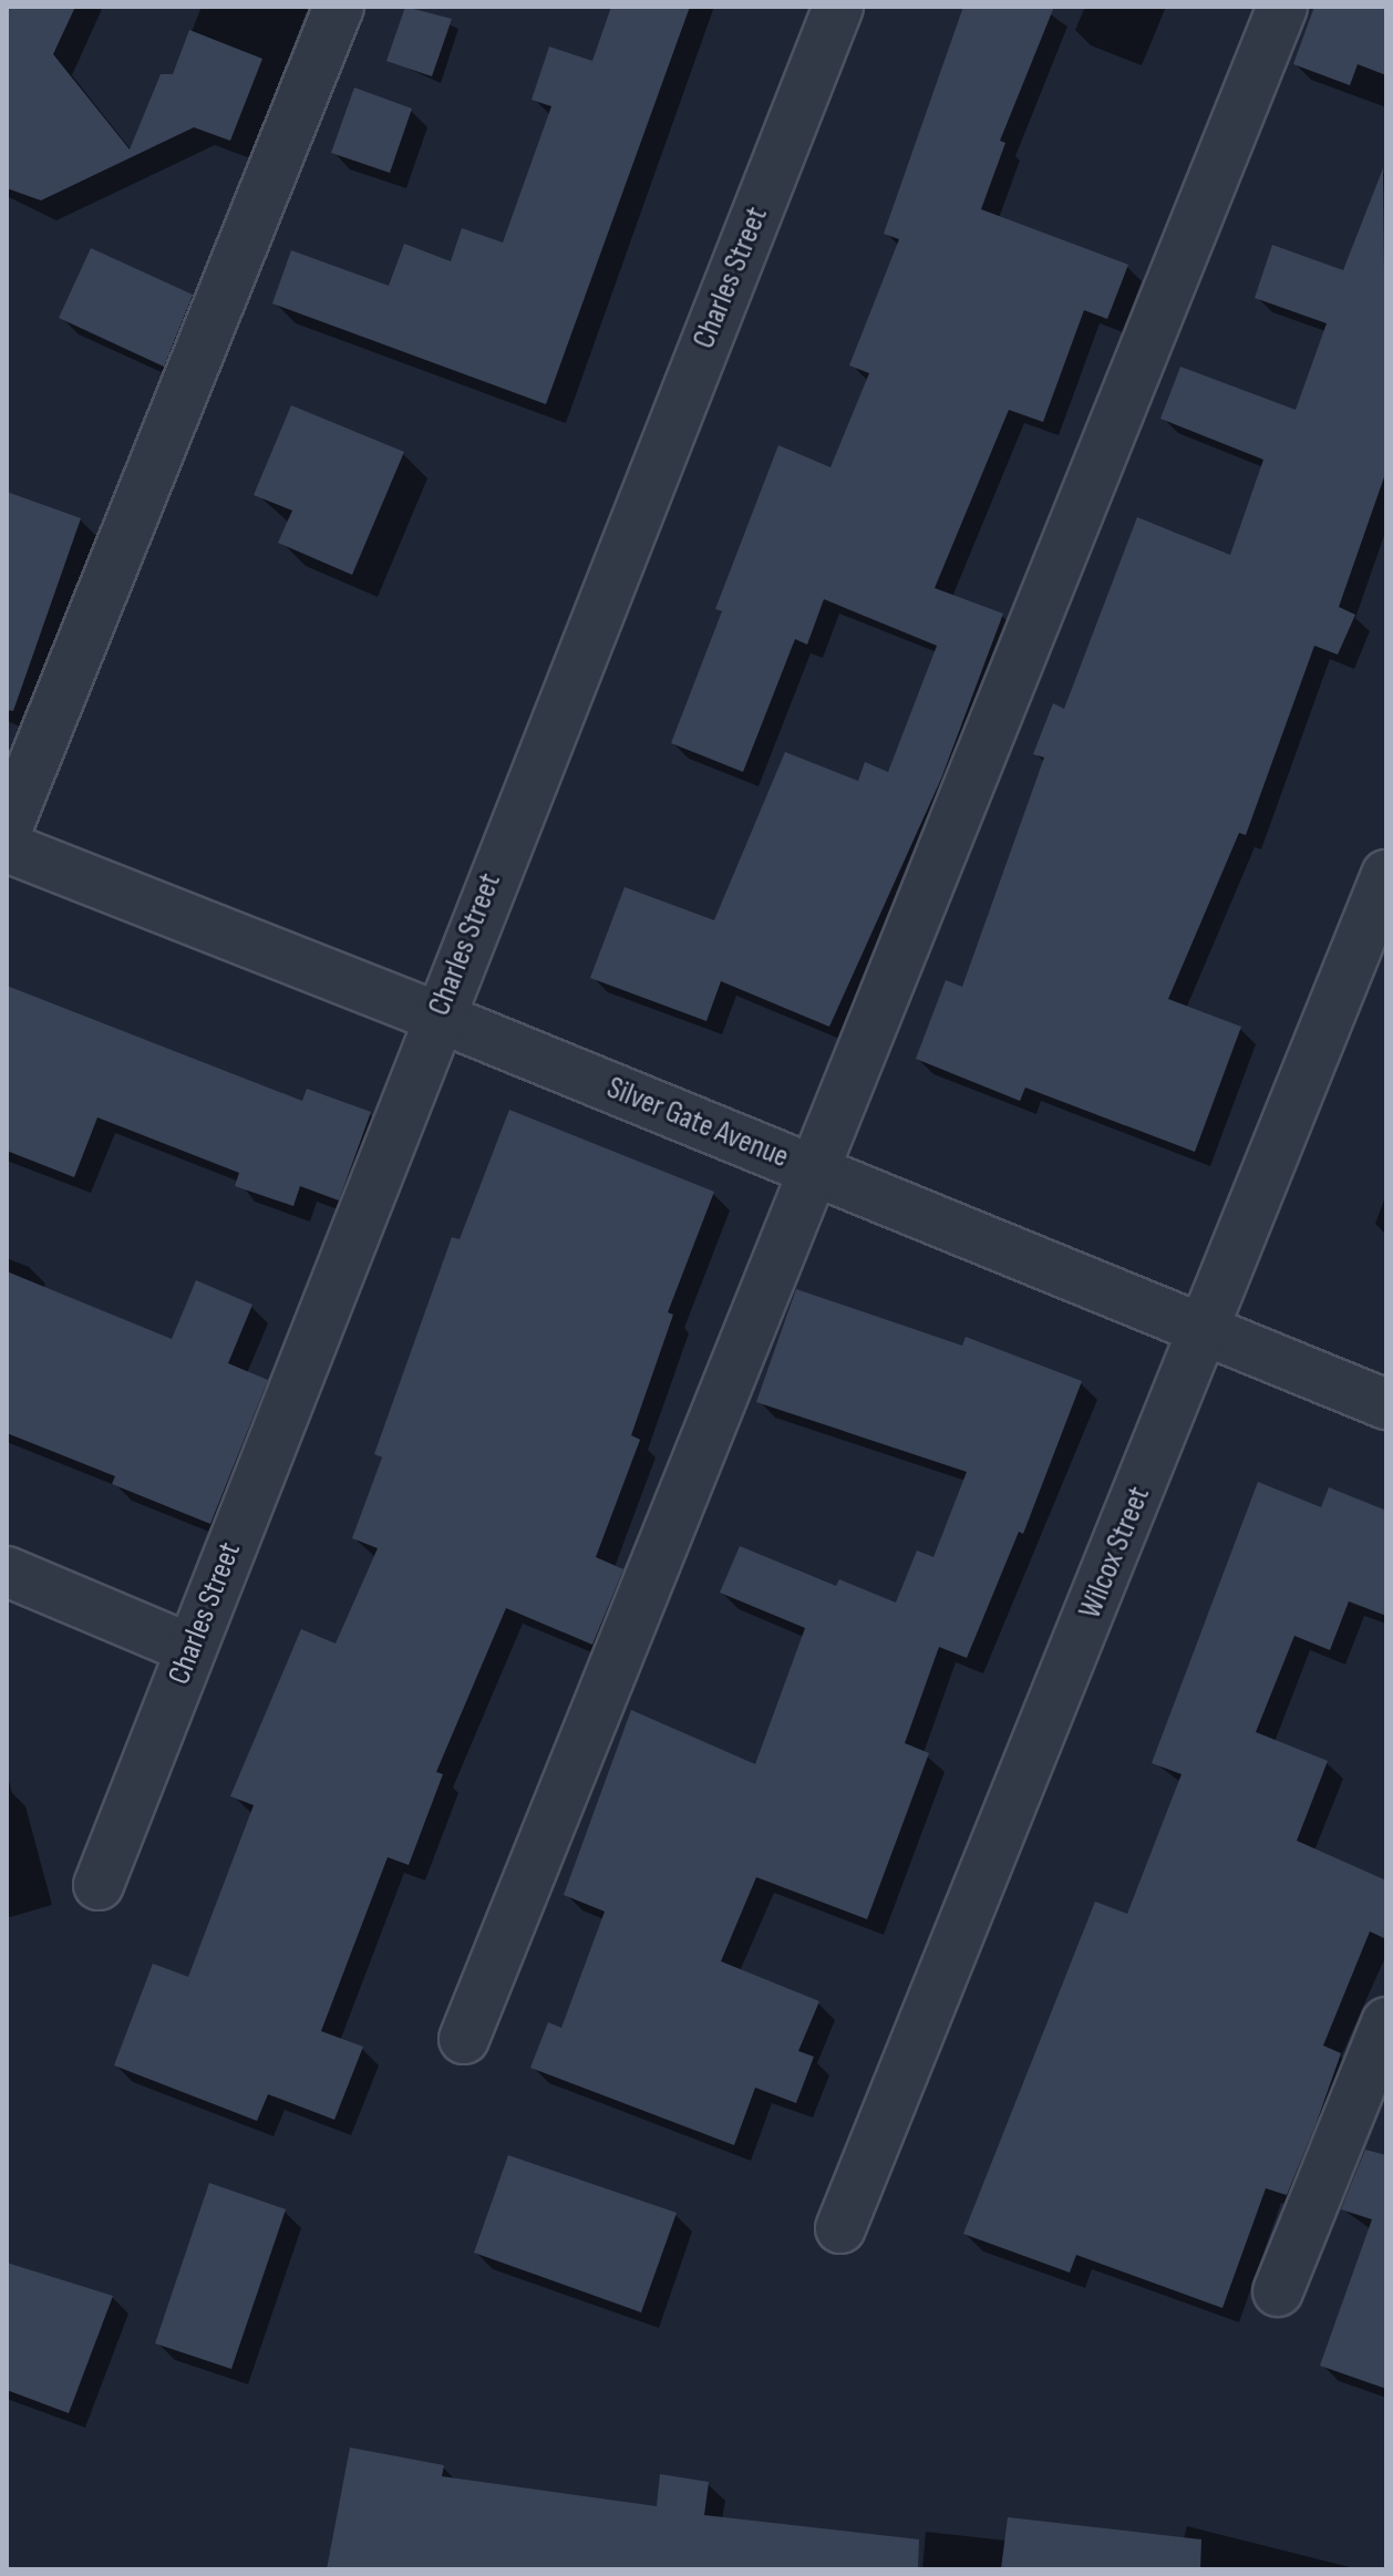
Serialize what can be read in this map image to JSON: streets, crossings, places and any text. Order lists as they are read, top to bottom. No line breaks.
{"streets":{"street":["Charles Street","Silver Gate Avenue","Wilcox Street"]},"crossings":[["Charles Street","Silver Gate Avenue"],["Silver Gate Avenue","Wilcox Street"]]}
